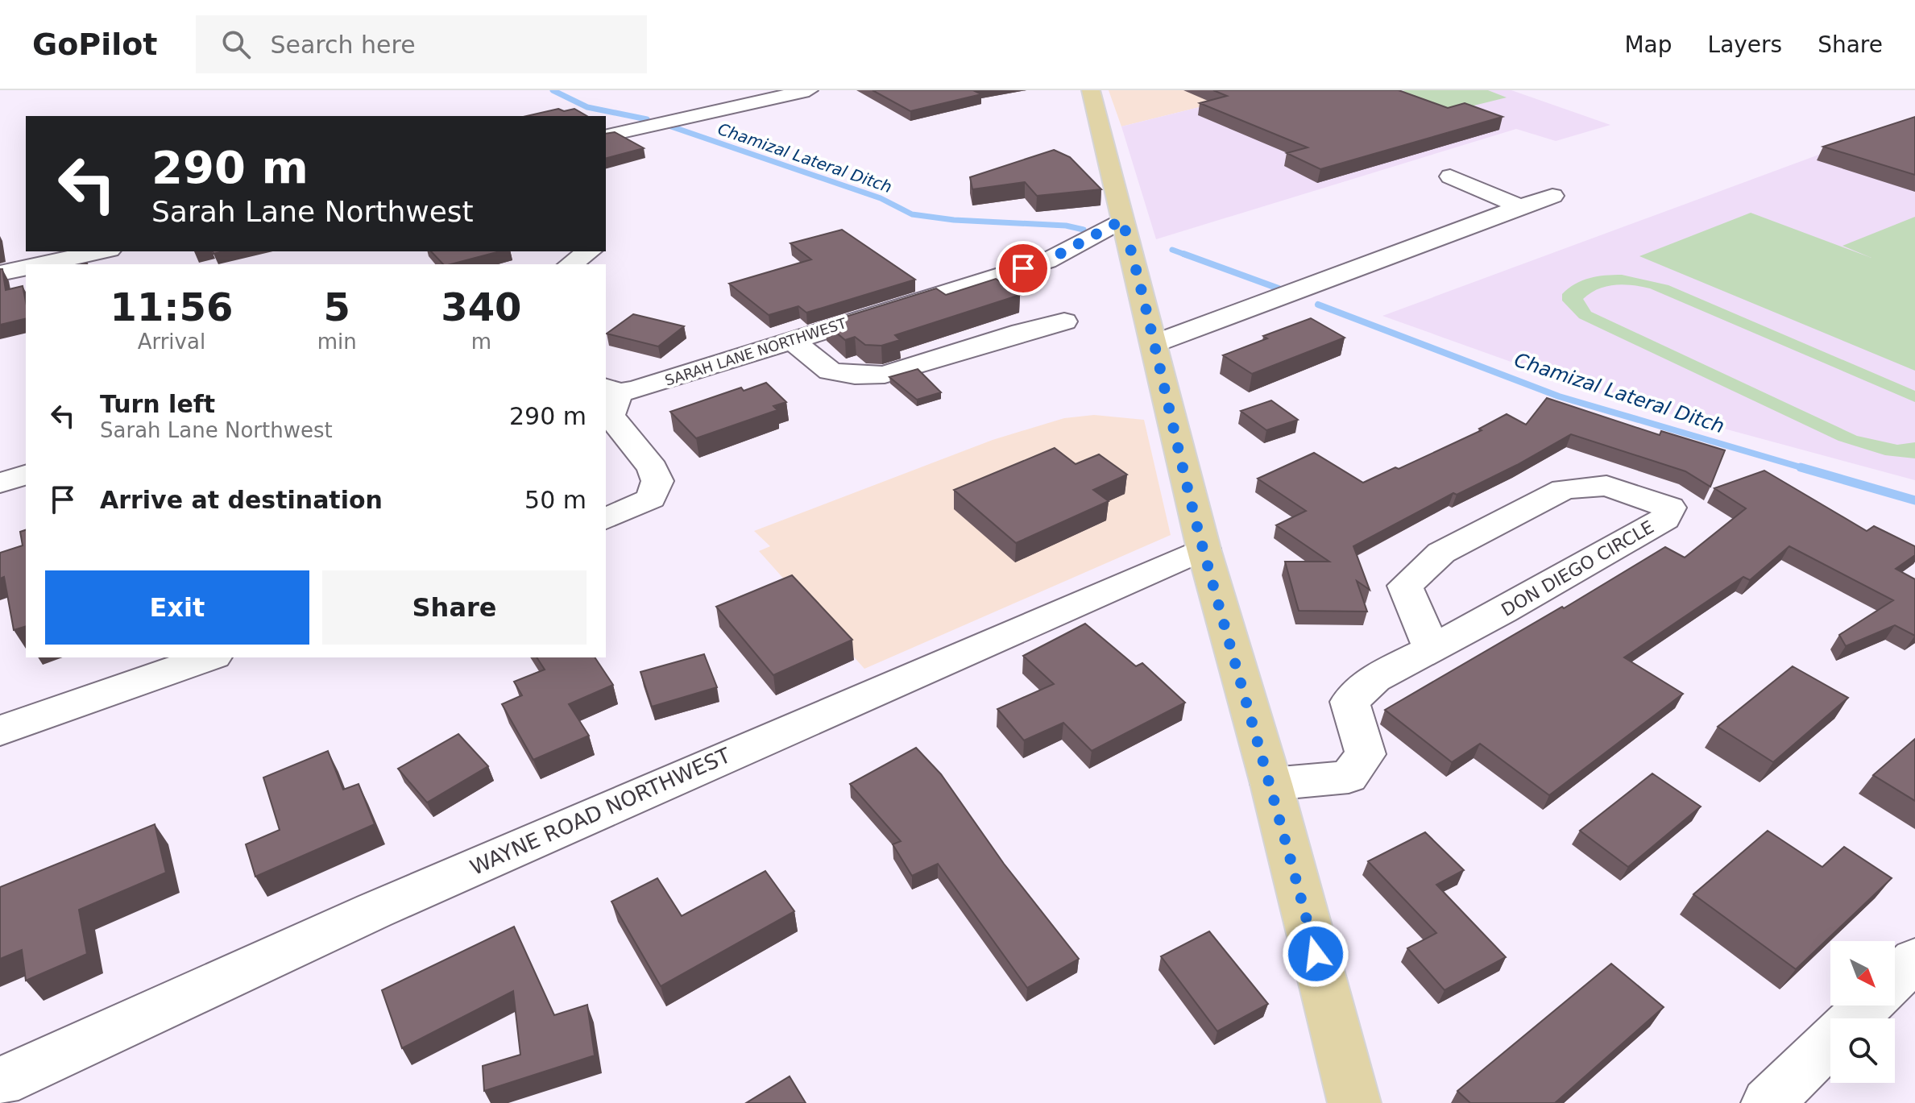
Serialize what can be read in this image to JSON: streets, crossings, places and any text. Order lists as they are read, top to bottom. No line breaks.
{"streets":{"street":["SARAH LANE NORTHWEST","DON DIEGO CIRCLE","WAYNE ROAD NORTHWEST"]},"water":["Chamizal Lateral Ditch"],"north":"bottom right","page":{"header":"GoPilot","search":"Search here","nav":["Map","Layers","Share"],"turn":["290 m","Sarah Lane Northwest"],"eta":["11:56","Arrival","5","min","340","m"],"list":[{"name":"Turn left","note":"Sarah Lane Northwest","value":"290 m"},{"name":"Arrive at destination","value":"50 m"}],"buttons":["Exit","Share"]}}
